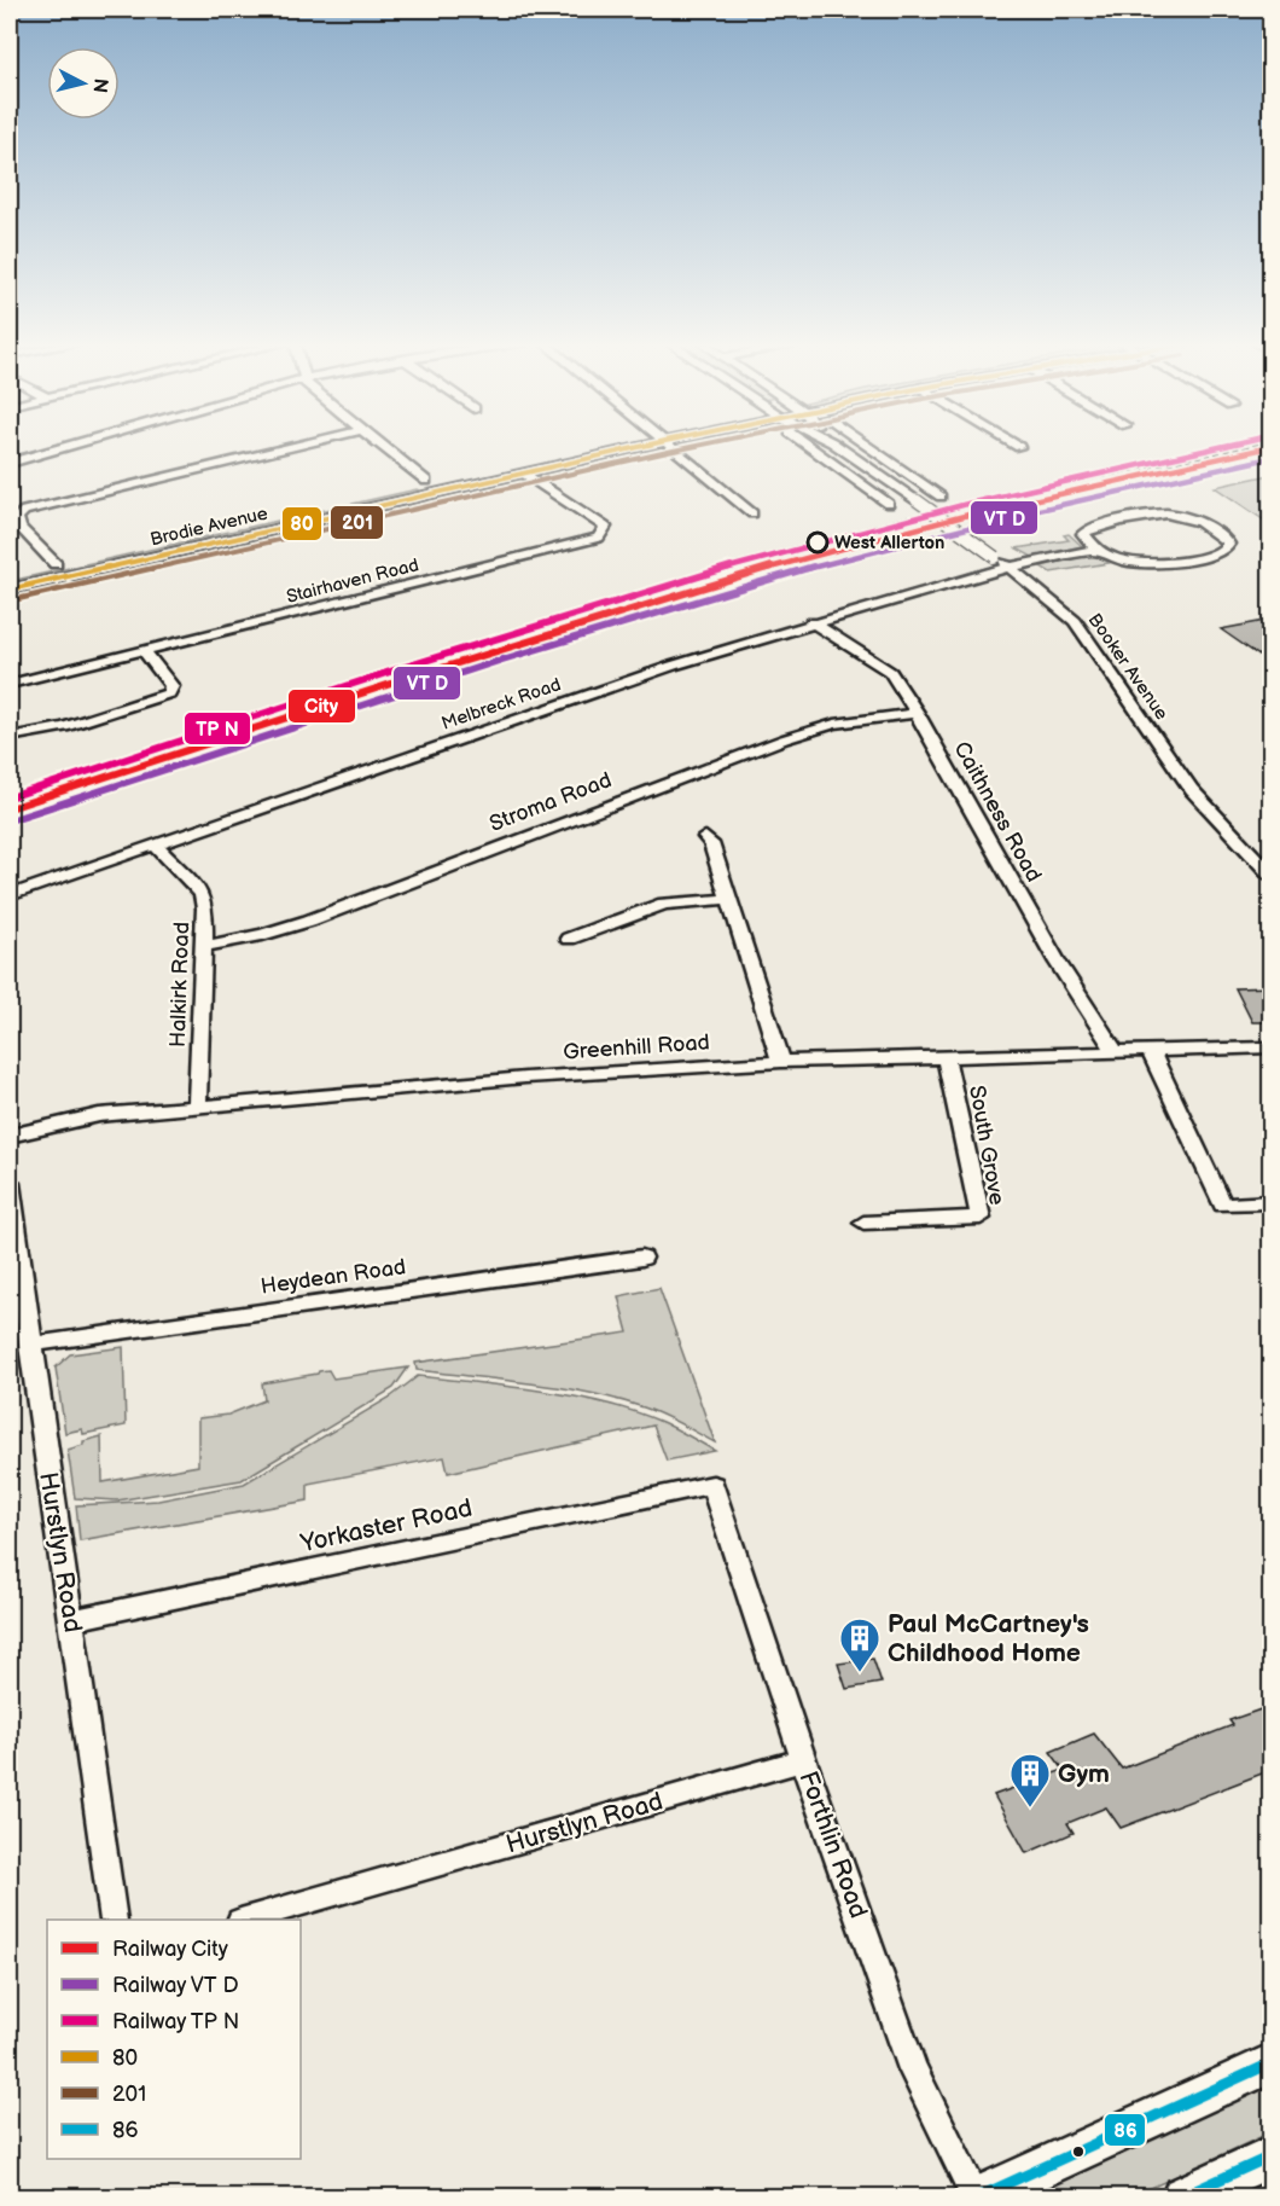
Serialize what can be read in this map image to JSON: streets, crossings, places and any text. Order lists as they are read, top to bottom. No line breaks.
{"streets":{"street":["Brodie Avenue","Stairhaven Road","Booker Avenue","Melbreck Road","Stroma Road","Caithness Road","Halkirk Road","Greenhill Road","South Grove","Heydean Road","Yorkaster Road","Hurstlyn Road","Forthlin Road"]},"crossings":[["Brodie Avenue","Stairhaven Road"],["Booker Avenue","Melbreck Road"],["Melbreck Road","Caithness Road"],["Melbreck Road","Halkirk Road"],["Stroma Road","Caithness Road"],["Stroma Road","Halkirk Road"],["Caithness Road","Greenhill Road"],["Halkirk Road","Greenhill Road"],["Greenhill Road","South Grove"],["Heydean Road","Hurstlyn Road"],["Yorkaster Road","Hurstlyn Road"],["Yorkaster Road","Forthlin Road"],["Hurstlyn Road","Forthlin Road"]],"places":{"other":["West Allerton"],"building":["Paul McCartney's Childhood Home","Gym"]},"lines":["rail line City","transit line 80","transit line 201","transit line 86"],"legend":["Railway City","Railway VT D","Railway TP N","80","201","86"],"north":"right"}
